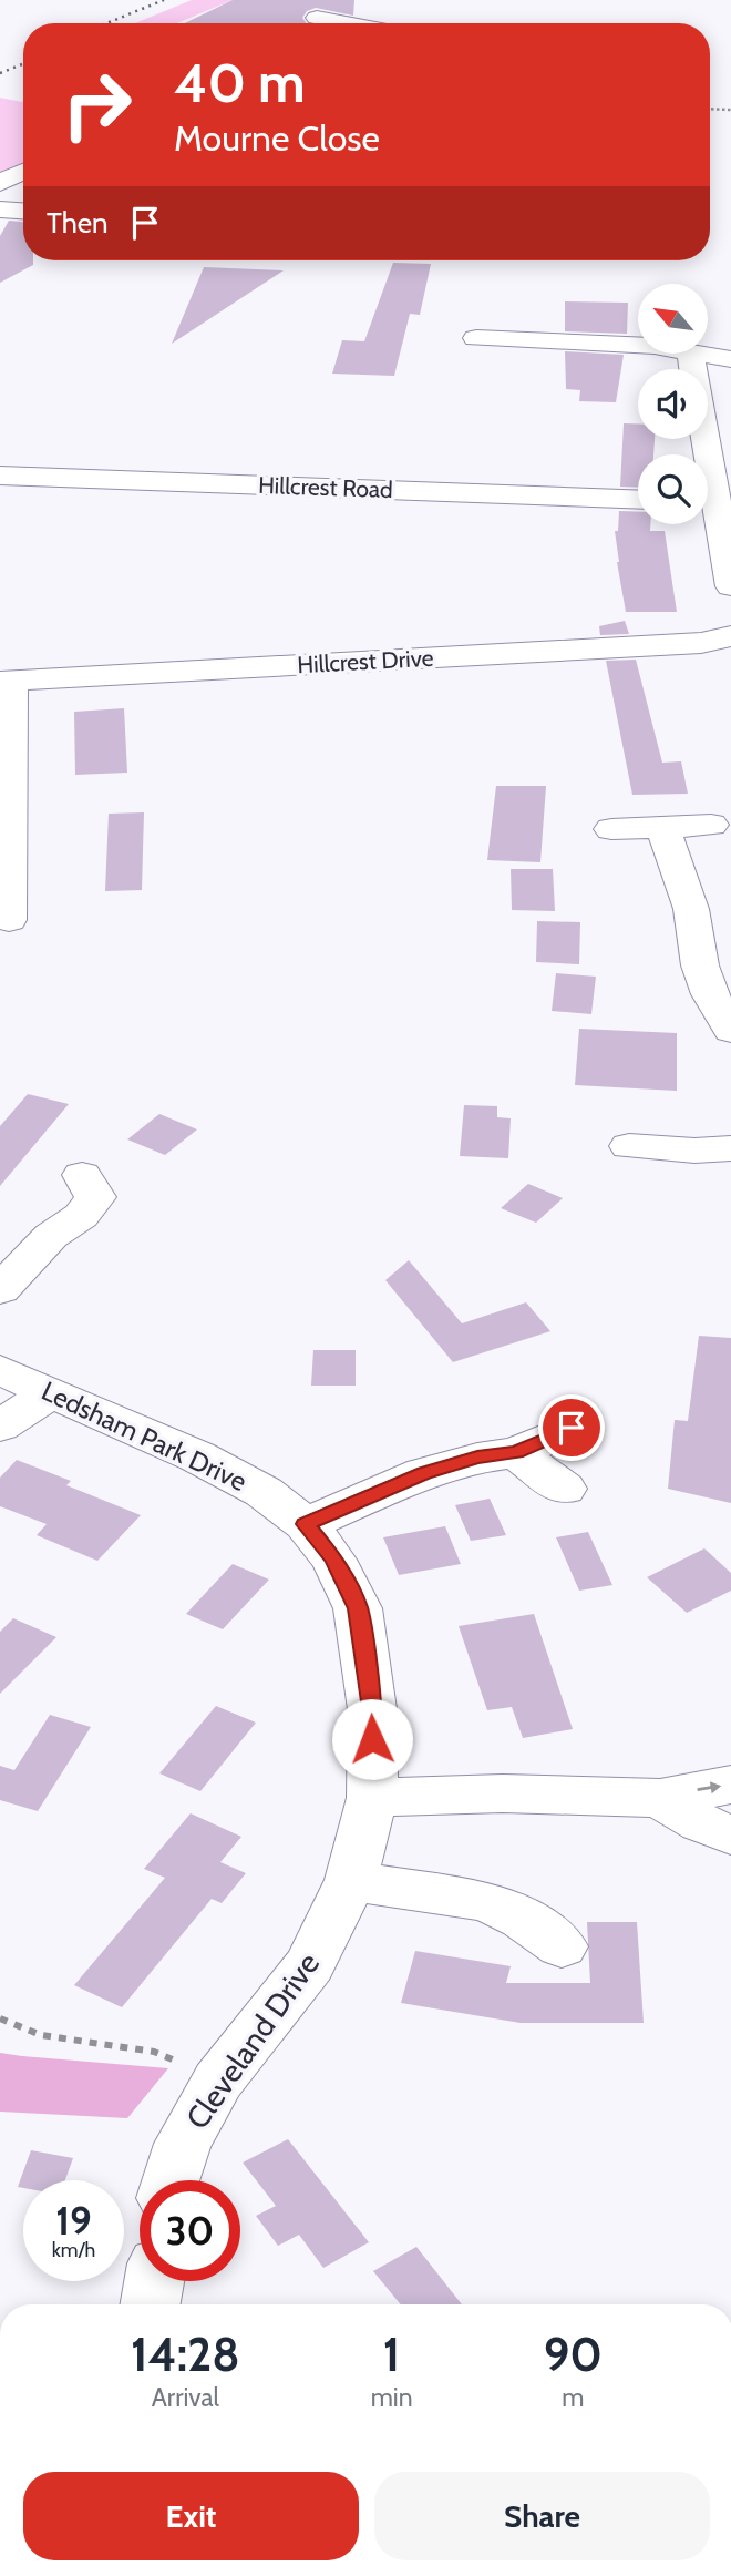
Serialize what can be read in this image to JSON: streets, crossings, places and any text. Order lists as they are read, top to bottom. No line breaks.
{"streets":{"street":["Hillcrest Road","Hillcrest Drive","Ledsham Park Drive","Cleveland Drive"]},"crossings":[["Ledsham Park Drive","Cleveland Drive"]],"north":"top left","page":{"turn":["40 m","Mourne Close"],"then":"Then","speed":"19 km/h","limit":"30","eta":["14:28","Arrival","1","min","90","m"],"buttons":["Exit","Share"]}}
